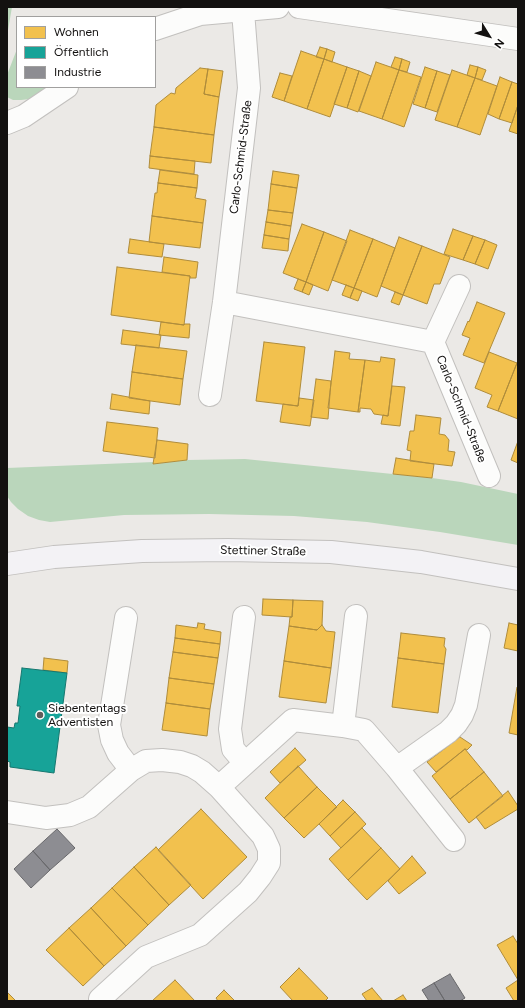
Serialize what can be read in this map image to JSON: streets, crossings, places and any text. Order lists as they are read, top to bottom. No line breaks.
{"streets":{"street":["Carlo-Schmid-Straße","Stettiner Straße"]},"places":["Siebententags Adventisten"],"legend":["Wohnen","Öffentlich","Industrie"],"north":"bottom right"}
